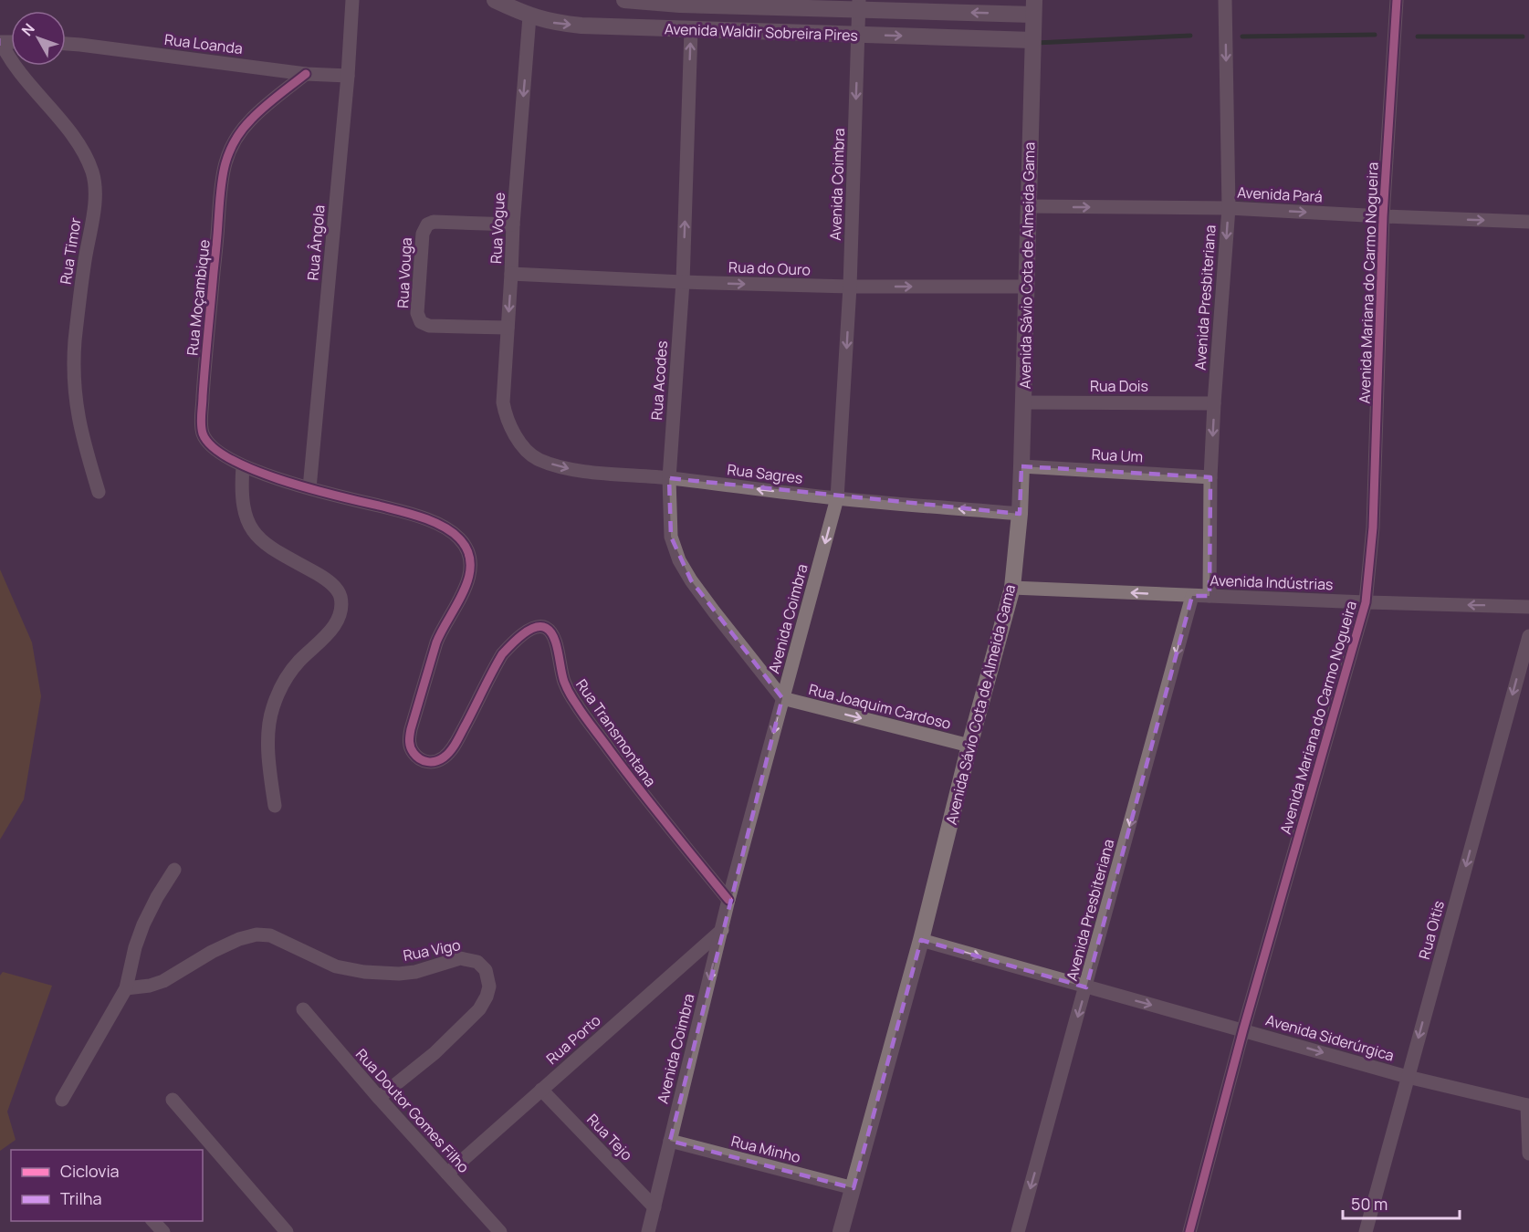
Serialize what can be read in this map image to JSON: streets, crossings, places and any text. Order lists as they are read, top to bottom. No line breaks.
{"streets":{"street":["Avenida Waldir Sobreira Pires","Rua Loanda","Avenida Coimbra","Avenida Pará","Rua Vogue","Rua Ângola","Rua Timor","Avenida Sávio Cota de Almeida Gama","Rua do Ouro","Rua Vouga","Avenida Mariana do Carmo Nogueira","Rua Moçambique","Avenida Presbiteriana","Rua Acodes","Rua Dois","Rua Um","Rua Sagres","Avenida Indústrias","Rua Joaquim Cardoso","Rua Transmontana","Rua Oitis","Rua Vigo","Avenida Siderúrgica","Rua Porto","Rua Doutor Gomes Filho","Rua Tejo","Rua Minho"]},"crossings":[["Avenida Waldir Sobreira Pires","Avenida Coimbra"],["Avenida Waldir Sobreira Pires","Rua Vogue"],["Avenida Waldir Sobreira Pires","Avenida Sávio Cota de Almeida Gama"],["Avenida Waldir Sobreira Pires","Rua Acodes"],["Rua Loanda","Rua Ângola"],["Rua Loanda","Rua Moçambique"],["Avenida Coimbra","Rua do Ouro"],["Avenida Coimbra","Rua Acodes"],["Avenida Coimbra","Rua Sagres"],["Avenida Coimbra","Rua Joaquim Cardoso"],["Avenida Coimbra","Rua Transmontana"],["Avenida Coimbra","Rua Porto"],["Avenida Coimbra","Rua Tejo"],["Avenida Coimbra","Rua Minho"],["Avenida Pará","Avenida Sávio Cota de Almeida Gama"],["Avenida Pará","Avenida Mariana do Carmo Nogueira"],["Avenida Pará","Avenida Presbiteriana"],["Rua Vogue","Rua do Ouro"],["Rua Vogue","Rua Vouga"],["Rua Vogue","Rua Sagres"],["Rua Ângola","Rua Moçambique"],["Rua Ângola","Rua Transmontana"],["Avenida Sávio Cota de Almeida Gama","Rua do Ouro"],["Avenida Sávio Cota de Almeida Gama","Rua Dois"],["Avenida Sávio Cota de Almeida Gama","Rua Um"],["Avenida Sávio Cota de Almeida Gama","Rua Sagres"],["Avenida Sávio Cota de Almeida Gama","Avenida Indústrias"],["Avenida Sávio Cota de Almeida Gama","Rua Joaquim Cardoso"],["Avenida Sávio Cota de Almeida Gama","Avenida Siderúrgica"],["Avenida Sávio Cota de Almeida Gama","Rua Minho"],["Rua do Ouro","Rua Acodes"],["Avenida Mariana do Carmo Nogueira","Avenida Indústrias"],["Avenida Mariana do Carmo Nogueira","Avenida Siderúrgica"],["Rua Moçambique","Rua Transmontana"],["Avenida Presbiteriana","Rua Dois"],["Avenida Presbiteriana","Rua Um"],["Avenida Presbiteriana","Avenida Indústrias"],["Avenida Presbiteriana","Avenida Siderúrgica"],["Rua Acodes","Rua Sagres"],["Rua Acodes","Rua Joaquim Cardoso"],["Rua Oitis","Avenida Siderúrgica"],["Rua Vigo","Rua Doutor Gomes Filho"],["Rua Porto","Rua Doutor Gomes Filho"],["Rua Porto","Rua Tejo"]],"one_way":["Avenida Coimbra","Avenida Pará","Rua Vogue","Rua do Ouro","Avenida Presbiteriana","Rua Acodes","Avenida Indústrias","Rua Joaquim Cardoso","Rua Oitis","Avenida Siderúrgica"],"legend":["Ciclovia","Trilha"],"scale_bar":"50 m","north":"top left"}
